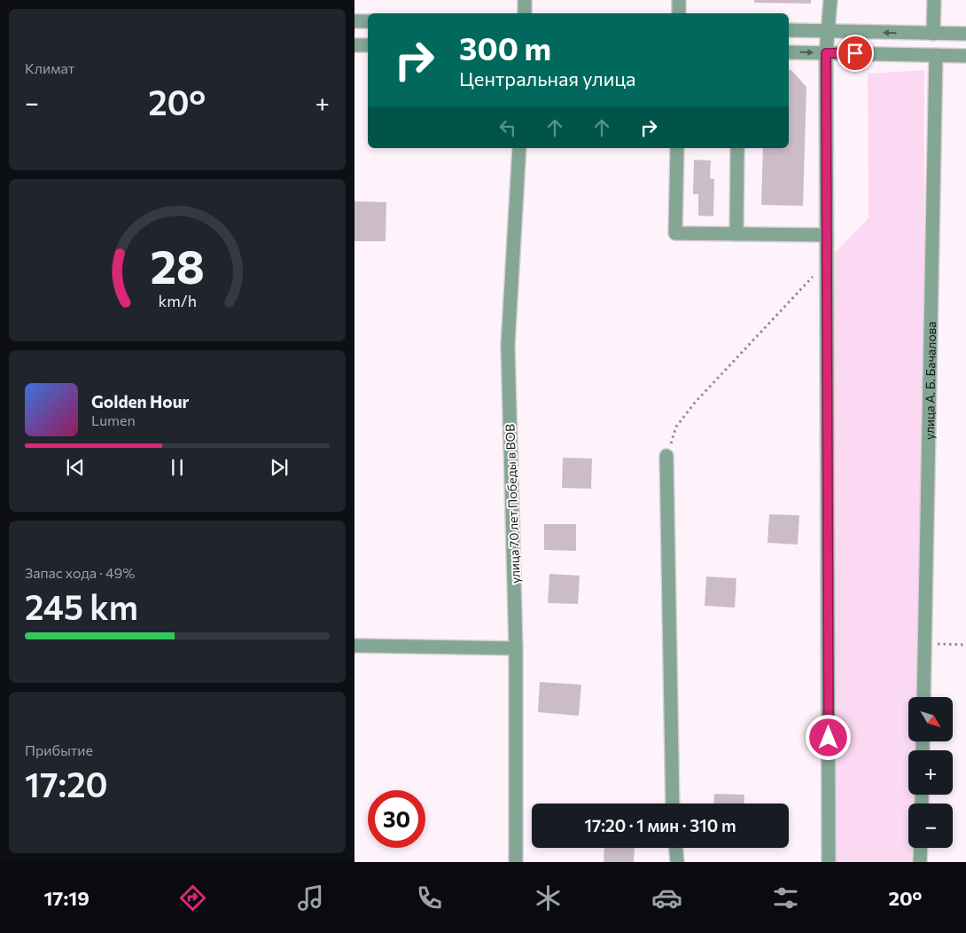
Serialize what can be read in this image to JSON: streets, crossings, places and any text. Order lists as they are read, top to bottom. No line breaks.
{"streets":{"street":["улица А. Б. Бачалова","улица 70 лет Победы в ВОВ"]},"north":"bottom right","page":{"tile":["Климат",["Запас хода · 49%","245 km"],["Прибытие","17:20"]],"turn":["300 m","Центральная улица"],"heat":["−","20°","+"],"song":["Golden Hour","Lumen"],"map_buttons":["+","−"],"limit":"30","trip":"17:20 · 1 мин · 310 m","tabs":["17:19","20°"],"gauge":["28","km/h"]}}
